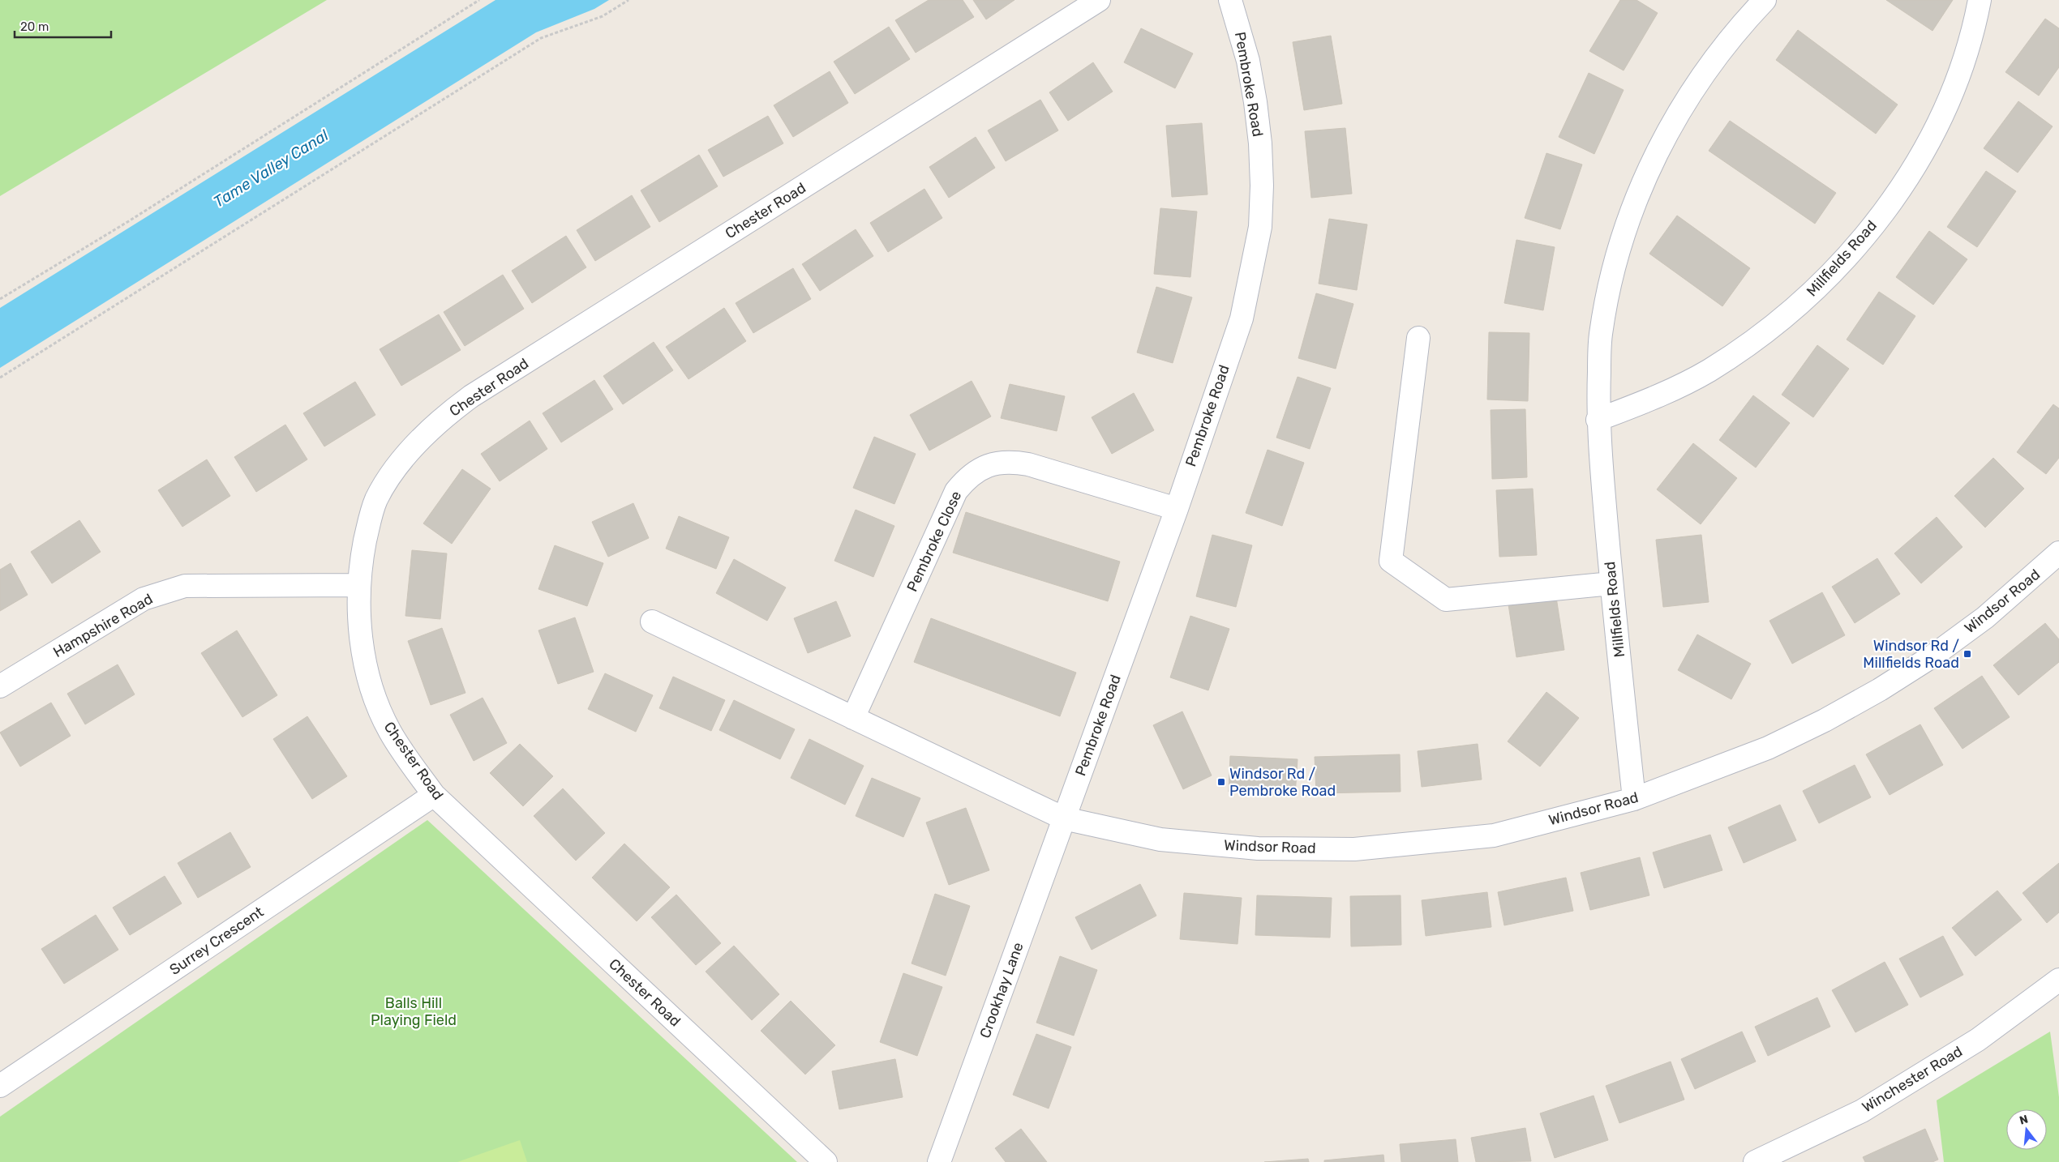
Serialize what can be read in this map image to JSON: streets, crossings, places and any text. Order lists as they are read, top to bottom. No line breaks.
{"streets":{"street":["Pembroke Road","Chester Road","Millfields Road","Pembroke Close","Windsor Road","Hampshire Road","Surrey Crescent","Crookhay Lane","Winchester Road"]},"crossings":[["Pembroke Road","Pembroke Close"],["Pembroke Road","Windsor Road"],["Pembroke Road","Crookhay Lane"],["Chester Road","Hampshire Road"],["Chester Road","Surrey Crescent"],["Millfields Road","Windsor Road"],["Windsor Road","Crookhay Lane"]],"water":["Tame Valley Canal"],"parks":["Balls Hill Playing Field"],"places":{"transit":["Windsor Rd / Millfields Road","Windsor Rd / Pembroke Road"]},"scale_bar":"20 m","north":"top"}
